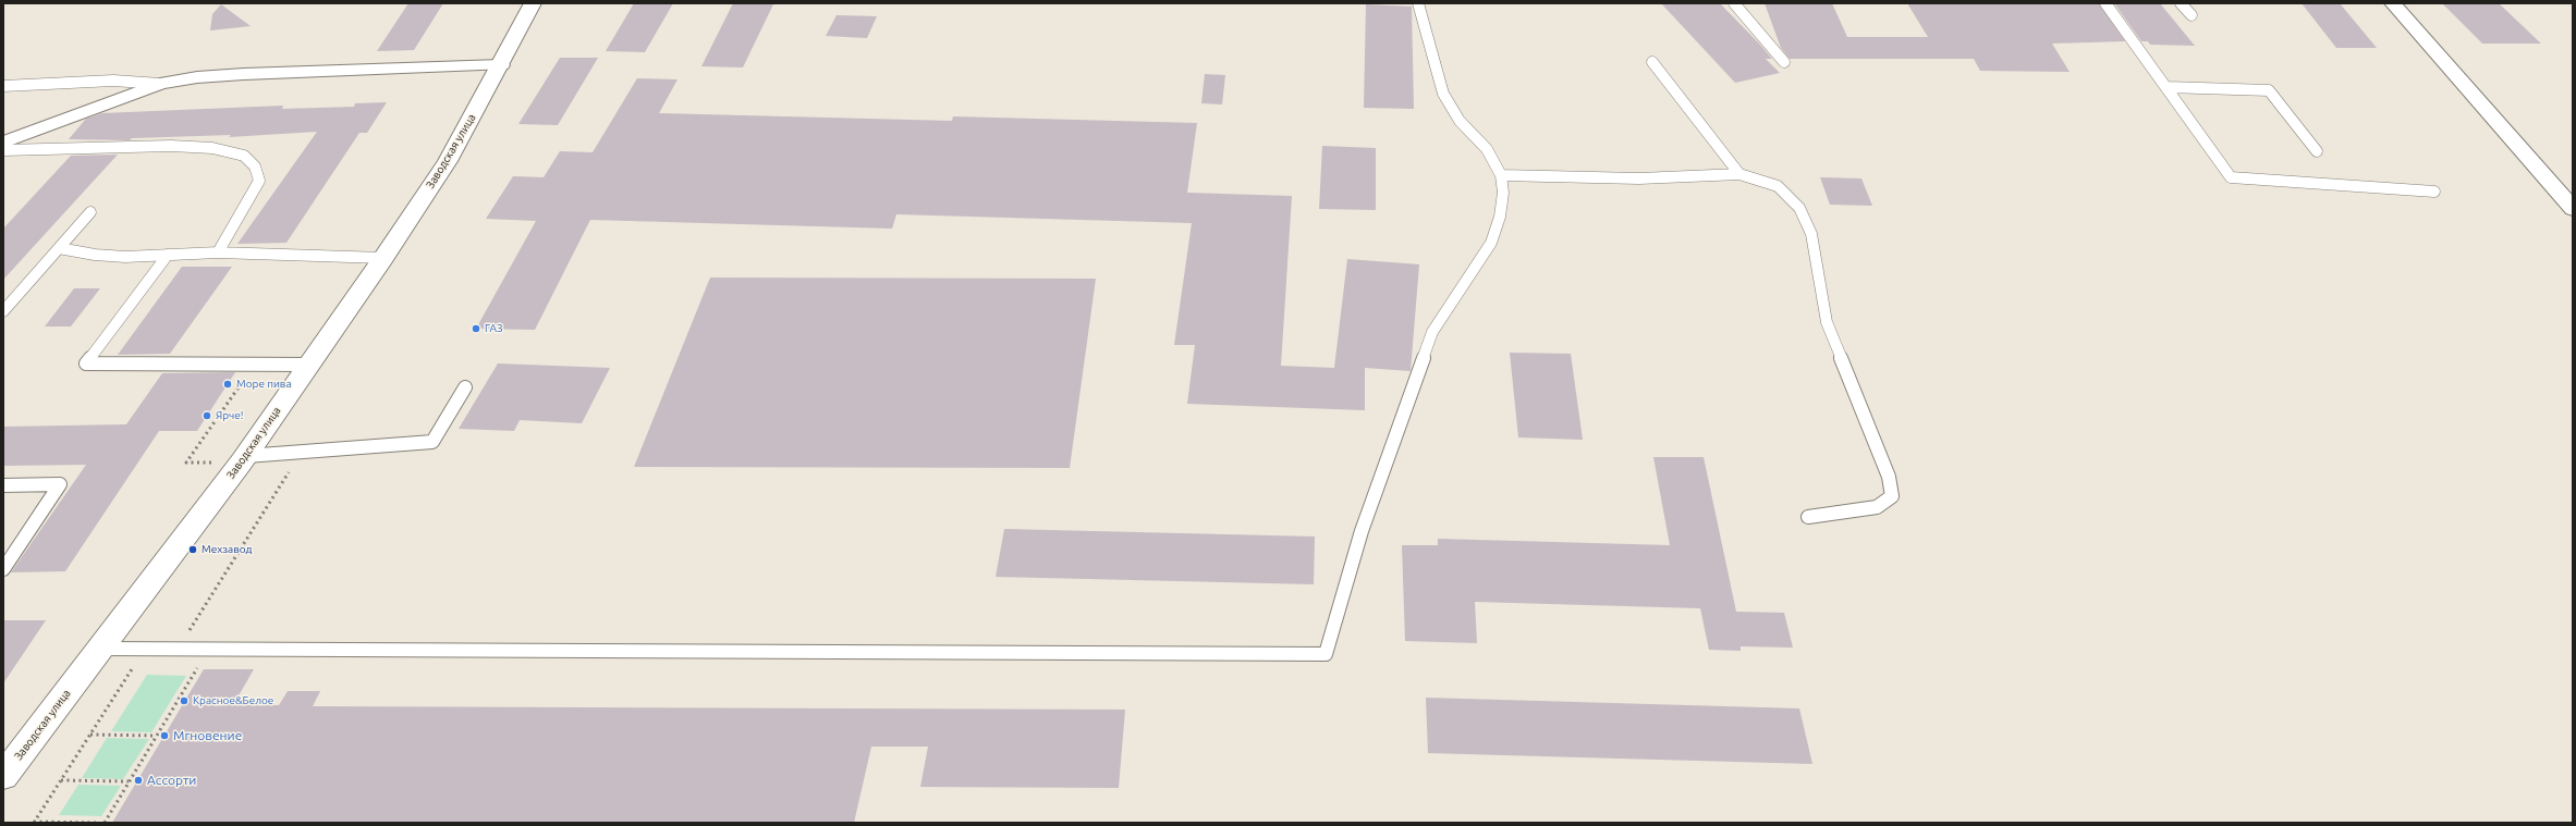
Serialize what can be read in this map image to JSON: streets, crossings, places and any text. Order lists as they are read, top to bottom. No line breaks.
{"streets":{"street":["Заводская улица"]},"places":["ГАЗ","Море пива","Ярче!","Мехзавод","Красное&Белое","Мгновение","Ассорти"]}
